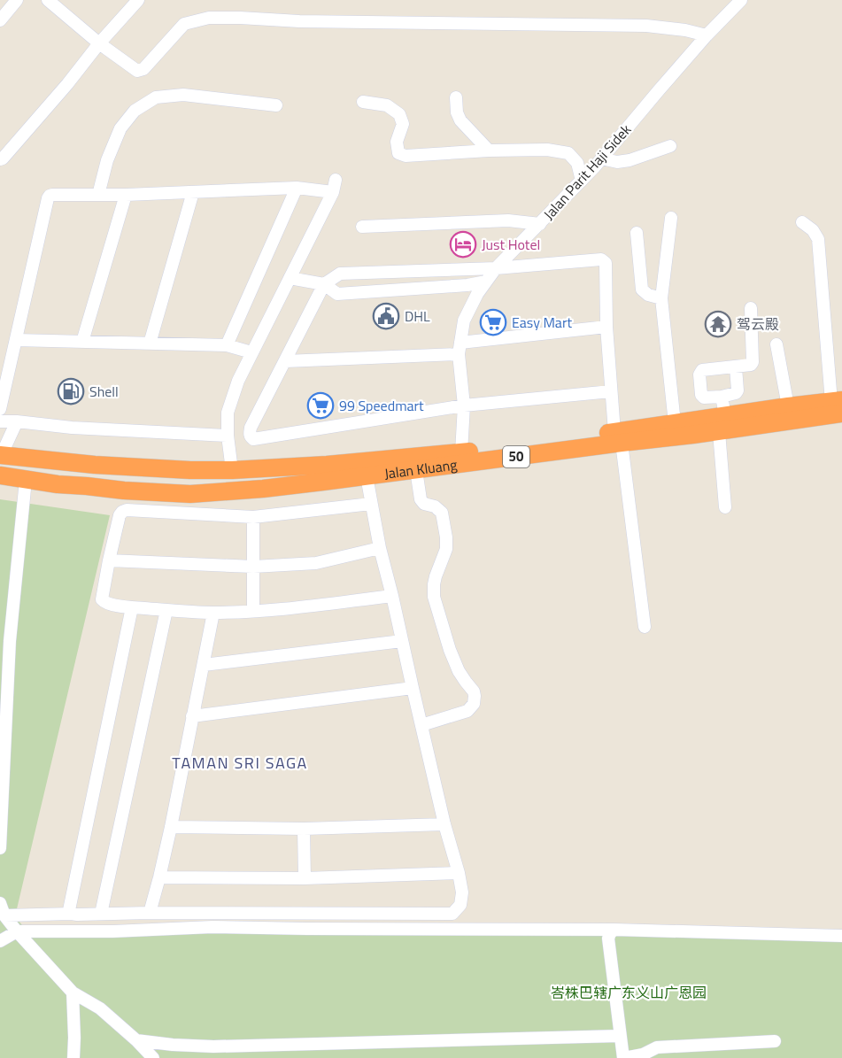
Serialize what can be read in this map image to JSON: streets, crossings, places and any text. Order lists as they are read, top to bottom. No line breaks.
{"streets":{"highway":["50","Jalan Kluang"],"street":["Jalan Parit Haji Sidek"]},"crossings":[["Jalan Parit Haji Sidek","Jalan Kluang"]],"districts":["TAMAN SRI SAGA"],"parks":["峇株巴辖广东义山广恩园"],"places":{"hotel":["Just Hotel"],"public building":["DHL"],"supermarket":["Easy Mart","99 Speedmart"],"temple":["驾云殿"],"fuel station":["Shell"]}}
